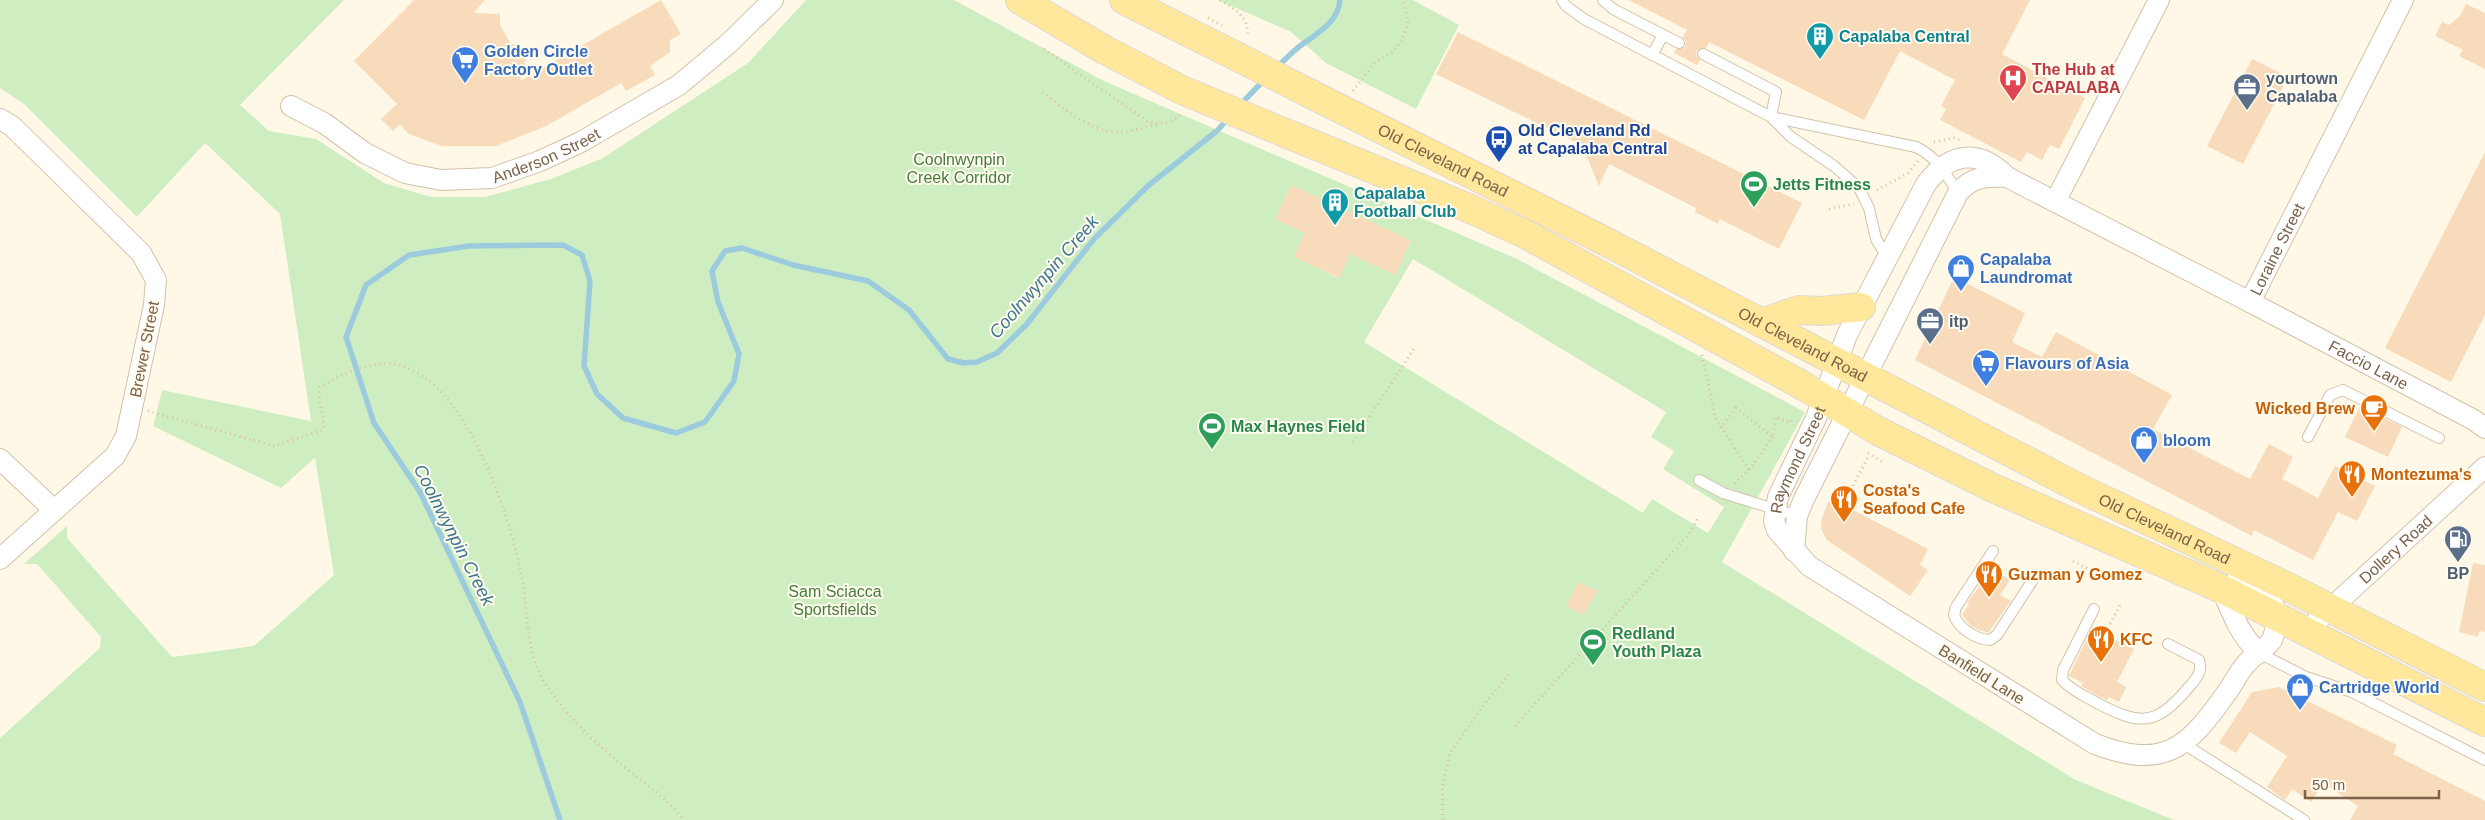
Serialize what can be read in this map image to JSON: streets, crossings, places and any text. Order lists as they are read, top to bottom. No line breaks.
{"streets":{"main road":["Old Cleveland Road"],"street":["Anderson Street","Loraine Street","Brewer Street","Faccio Lane","Raymond Street","Dollery Road","Banfield Lane"]},"crossings":[["Old Cleveland Road","Raymond Street"],["Old Cleveland Road","Dollery Road"],["Old Cleveland Road","Banfield Lane"],["Loraine Street","Faccio Lane"],["Loraine Street","Raymond Street"],["Raymond Street","Banfield Lane"]],"water":["Coolnwynpin Creek"],"parks":["Coolnwynpin Creek Corridor","Sam Sciacca Sportsfields"],"places":{"building":["Capalaba Central","Capalaba Football Club"],"supermarket":["Golden Circle Factory Outlet","Flavours of Asia"],"hospital":["The Hub at CAPALABA"],"office":["yourtown Capalaba","itp"],"bus stop":["Old Cleveland Rd at Capalaba Central"],"sports":["Jetts Fitness","Max Haynes Field","Redland Youth Plaza"],"shop":["Capalaba Laundromat","bloom","Cartridge World"],"cafe":["Wicked Brew"],"restaurant":["Montezuma's","Costa's Seafood Cafe","Guzman y Gomez","KFC"],"fuel station":["BP"]},"scale_bar":"50 m"}
